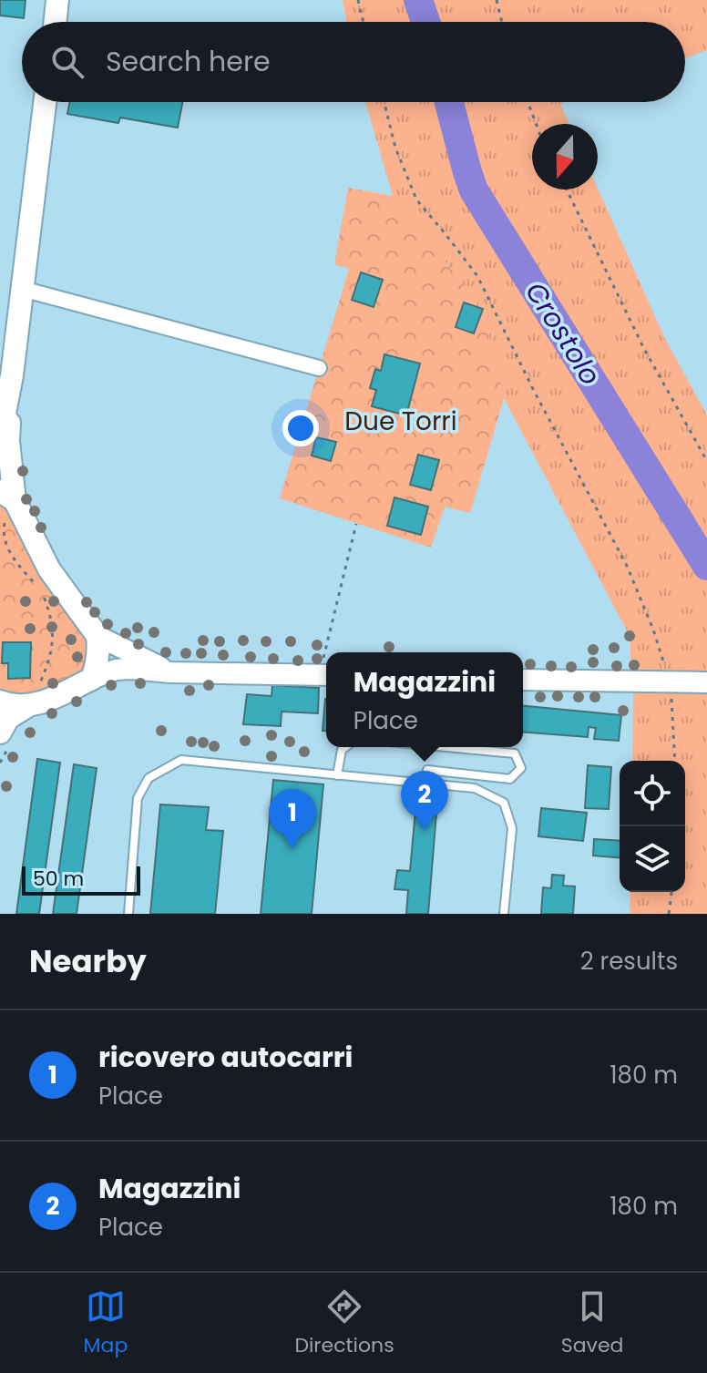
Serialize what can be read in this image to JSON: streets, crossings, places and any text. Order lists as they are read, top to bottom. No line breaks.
{"water":["Crostolo"],"parks":["Due Torri"],"scale_bar":"50 m","north":"bottom","page":{"search":"Search here","popup":["Magazzini","Place"],"pins":["2","1"],"scale":"50 m","heading":["Nearby","2 results"],"list":[{"mark":"1","name":"ricovero autocarri","note":"Place","value":"180 m"},{"mark":"2","name":"Magazzini","note":"Place","value":"180 m"}],"nav":["Map","Directions","Saved"]}}
